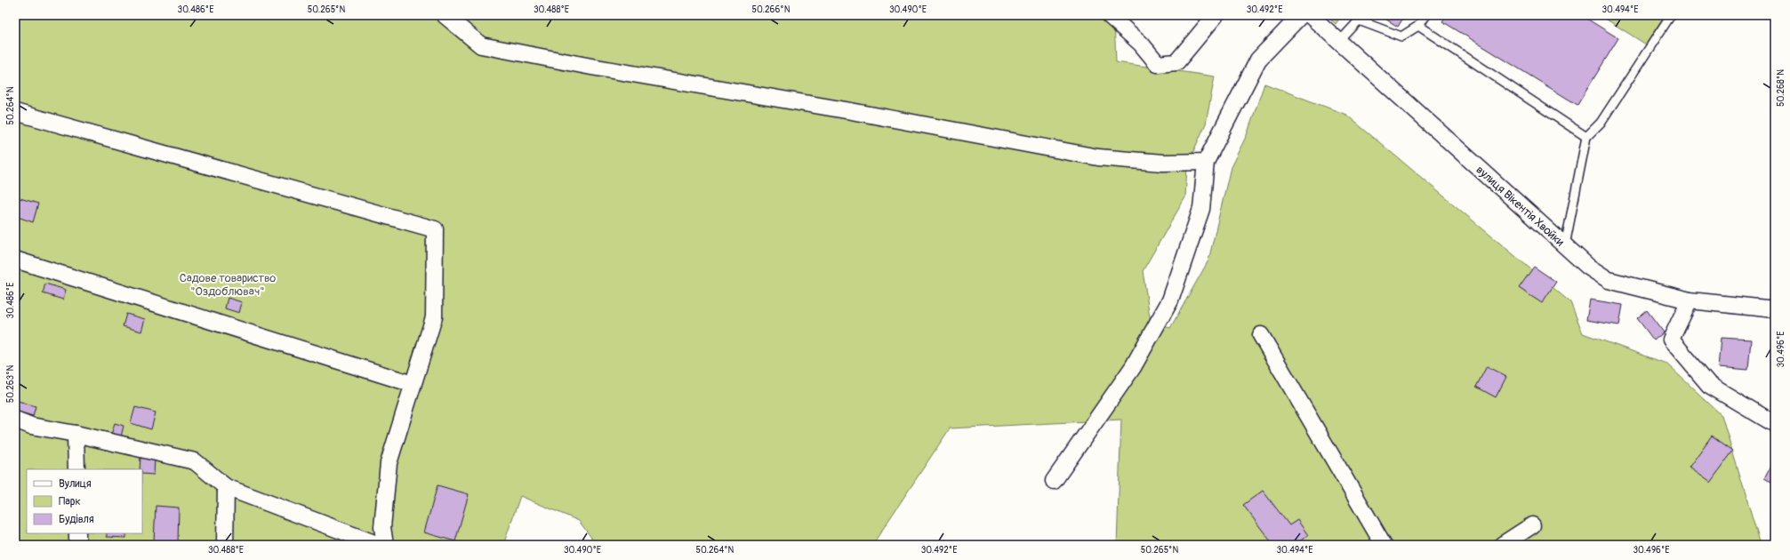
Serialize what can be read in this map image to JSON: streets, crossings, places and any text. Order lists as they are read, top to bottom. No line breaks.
{"streets":{"street":["вулиця Вікентія Хвойки"]},"parks":["Садове товариство \"Оздоблювач\""],"legend":["Вулиця","Парк","Будівля"],"coordinates":["30.486°E","50.265°N","30.488°E","50.266°N","30.490°E","30.492°E","30.494°E","50.268°N","50.264°N","30.496°E","50.263°N"]}
